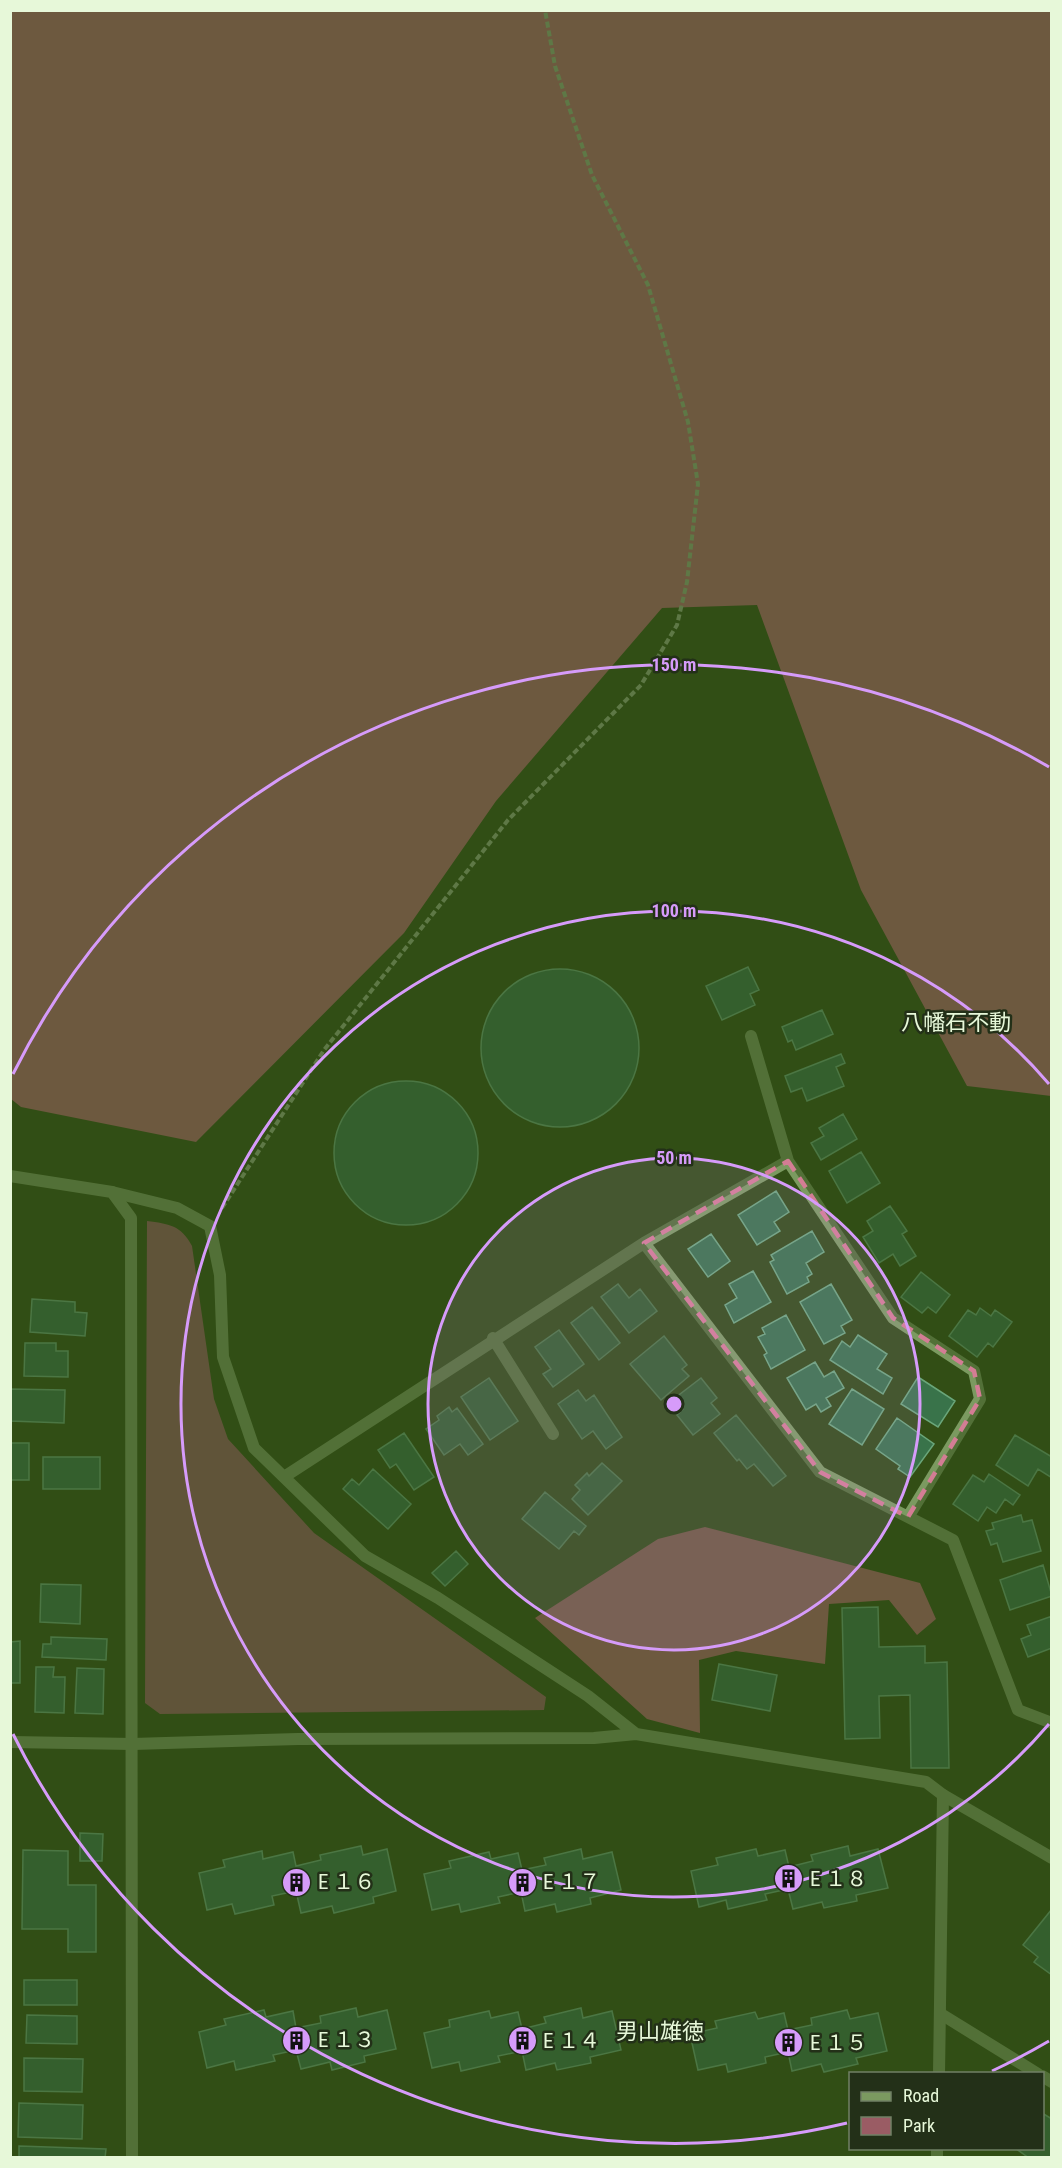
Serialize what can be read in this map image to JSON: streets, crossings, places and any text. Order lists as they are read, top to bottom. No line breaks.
{"districts":["八幡石不動","男山雄徳"],"places":{"building":["E １８","E １６","E １７","E １３","E １４","E １５"]},"legend":["Road","Park"],"rings":["150 m","100 m","50 m"]}
